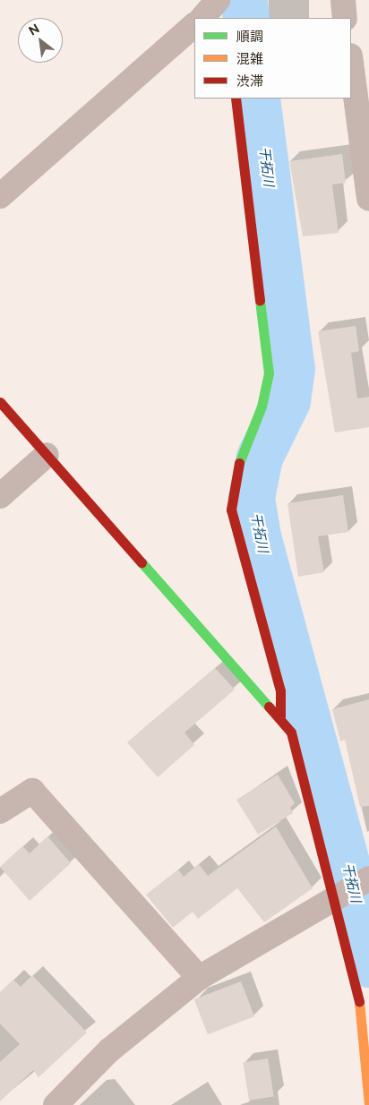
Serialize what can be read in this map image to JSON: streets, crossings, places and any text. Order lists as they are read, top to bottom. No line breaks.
{"water":["干拓川"],"legend":["順調","混雑","渋滞"],"north":"top left"}
